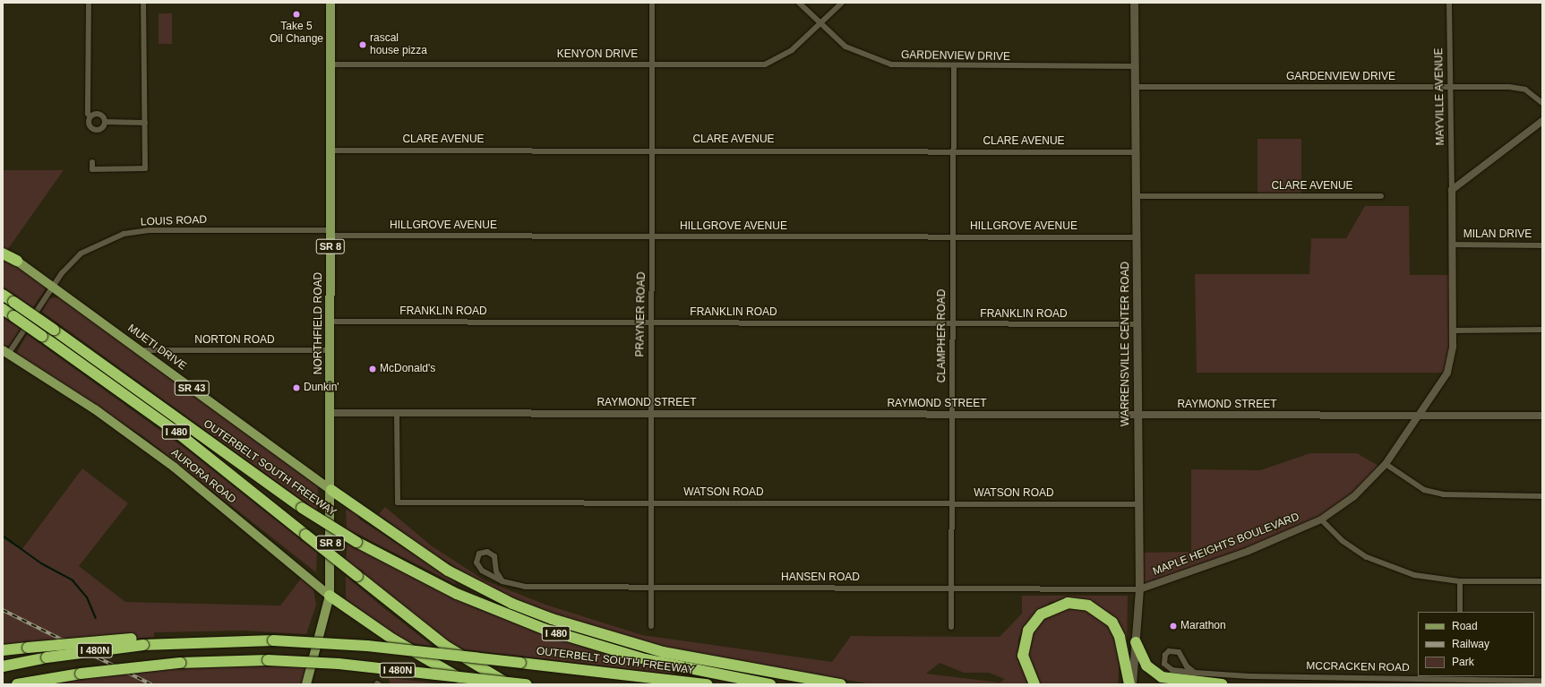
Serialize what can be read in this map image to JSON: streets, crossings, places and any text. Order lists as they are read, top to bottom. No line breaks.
{"streets":{"highway":["I 480","OUTERBELT SOUTH FREEWAY","I 480N"],"main road":["SR 8","NORTHFIELD ROAD","WARRENSVILLE CENTER ROAD","MUETI DRIVE","SR 43","AURORA ROAD"],"street":["KENYON DRIVE","GARDENVIEW DRIVE","MAYVILLE AVENUE","CLARE AVENUE","LOUIS ROAD","HILLGROVE AVENUE","MILAN DRIVE","FRANKLIN ROAD","PRAYNER ROAD","CLAMPHER ROAD","NORTON ROAD","RAYMOND STREET","WATSON ROAD","MAPLE HEIGHTS BOULEVARD","HANSEN ROAD","MCCRACKEN ROAD"]},"crossings":[["KENYON DRIVE","GARDENVIEW DRIVE"],["KENYON DRIVE","PRAYNER ROAD"],["KENYON DRIVE","NORTHFIELD ROAD"],["GARDENVIEW DRIVE","MAYVILLE AVENUE"],["GARDENVIEW DRIVE","CLAMPHER ROAD"],["GARDENVIEW DRIVE","WARRENSVILLE CENTER ROAD"],["MAYVILLE AVENUE","MAPLE HEIGHTS BOULEVARD"],["CLARE AVENUE","PRAYNER ROAD"],["CLARE AVENUE","NORTHFIELD ROAD"],["CLARE AVENUE","CLAMPHER ROAD"],["CLARE AVENUE","WARRENSVILLE CENTER ROAD"],["LOUIS ROAD","HILLGROVE AVENUE"],["LOUIS ROAD","NORTHFIELD ROAD"],["LOUIS ROAD","MUETI DRIVE"],["LOUIS ROAD","AURORA ROAD"],["HILLGROVE AVENUE","PRAYNER ROAD"],["HILLGROVE AVENUE","NORTHFIELD ROAD"],["HILLGROVE AVENUE","CLAMPHER ROAD"],["HILLGROVE AVENUE","WARRENSVILLE CENTER ROAD"],["MILAN DRIVE","MAPLE HEIGHTS BOULEVARD"],["FRANKLIN ROAD","PRAYNER ROAD"],["FRANKLIN ROAD","NORTHFIELD ROAD"],["FRANKLIN ROAD","CLAMPHER ROAD"],["FRANKLIN ROAD","WARRENSVILLE CENTER ROAD"],["PRAYNER ROAD","RAYMOND STREET"],["PRAYNER ROAD","WATSON ROAD"],["PRAYNER ROAD","HANSEN ROAD"],["NORTHFIELD ROAD","NORTON ROAD"],["NORTHFIELD ROAD","MUETI DRIVE"],["NORTHFIELD ROAD","RAYMOND STREET"],["NORTHFIELD ROAD","AURORA ROAD"],["CLAMPHER ROAD","RAYMOND STREET"],["CLAMPHER ROAD","WATSON ROAD"],["CLAMPHER ROAD","HANSEN ROAD"],["NORTON ROAD","MUETI DRIVE"],["WARRENSVILLE CENTER ROAD","RAYMOND STREET"],["WARRENSVILLE CENTER ROAD","WATSON ROAD"],["WARRENSVILLE CENTER ROAD","MAPLE HEIGHTS BOULEVARD"],["WARRENSVILLE CENTER ROAD","HANSEN ROAD"],["RAYMOND STREET","WATSON ROAD"],["RAYMOND STREET","MAPLE HEIGHTS BOULEVARD"],["OUTERBELT SOUTH FREEWAY","I 480N"],["MAPLE HEIGHTS BOULEVARD","HANSEN ROAD"]],"places":["Take 5 Oil Change","rascal house pizza","McDonald's","Dunkin'","Marathon"],"legend":["Road","Railway","Park"]}
